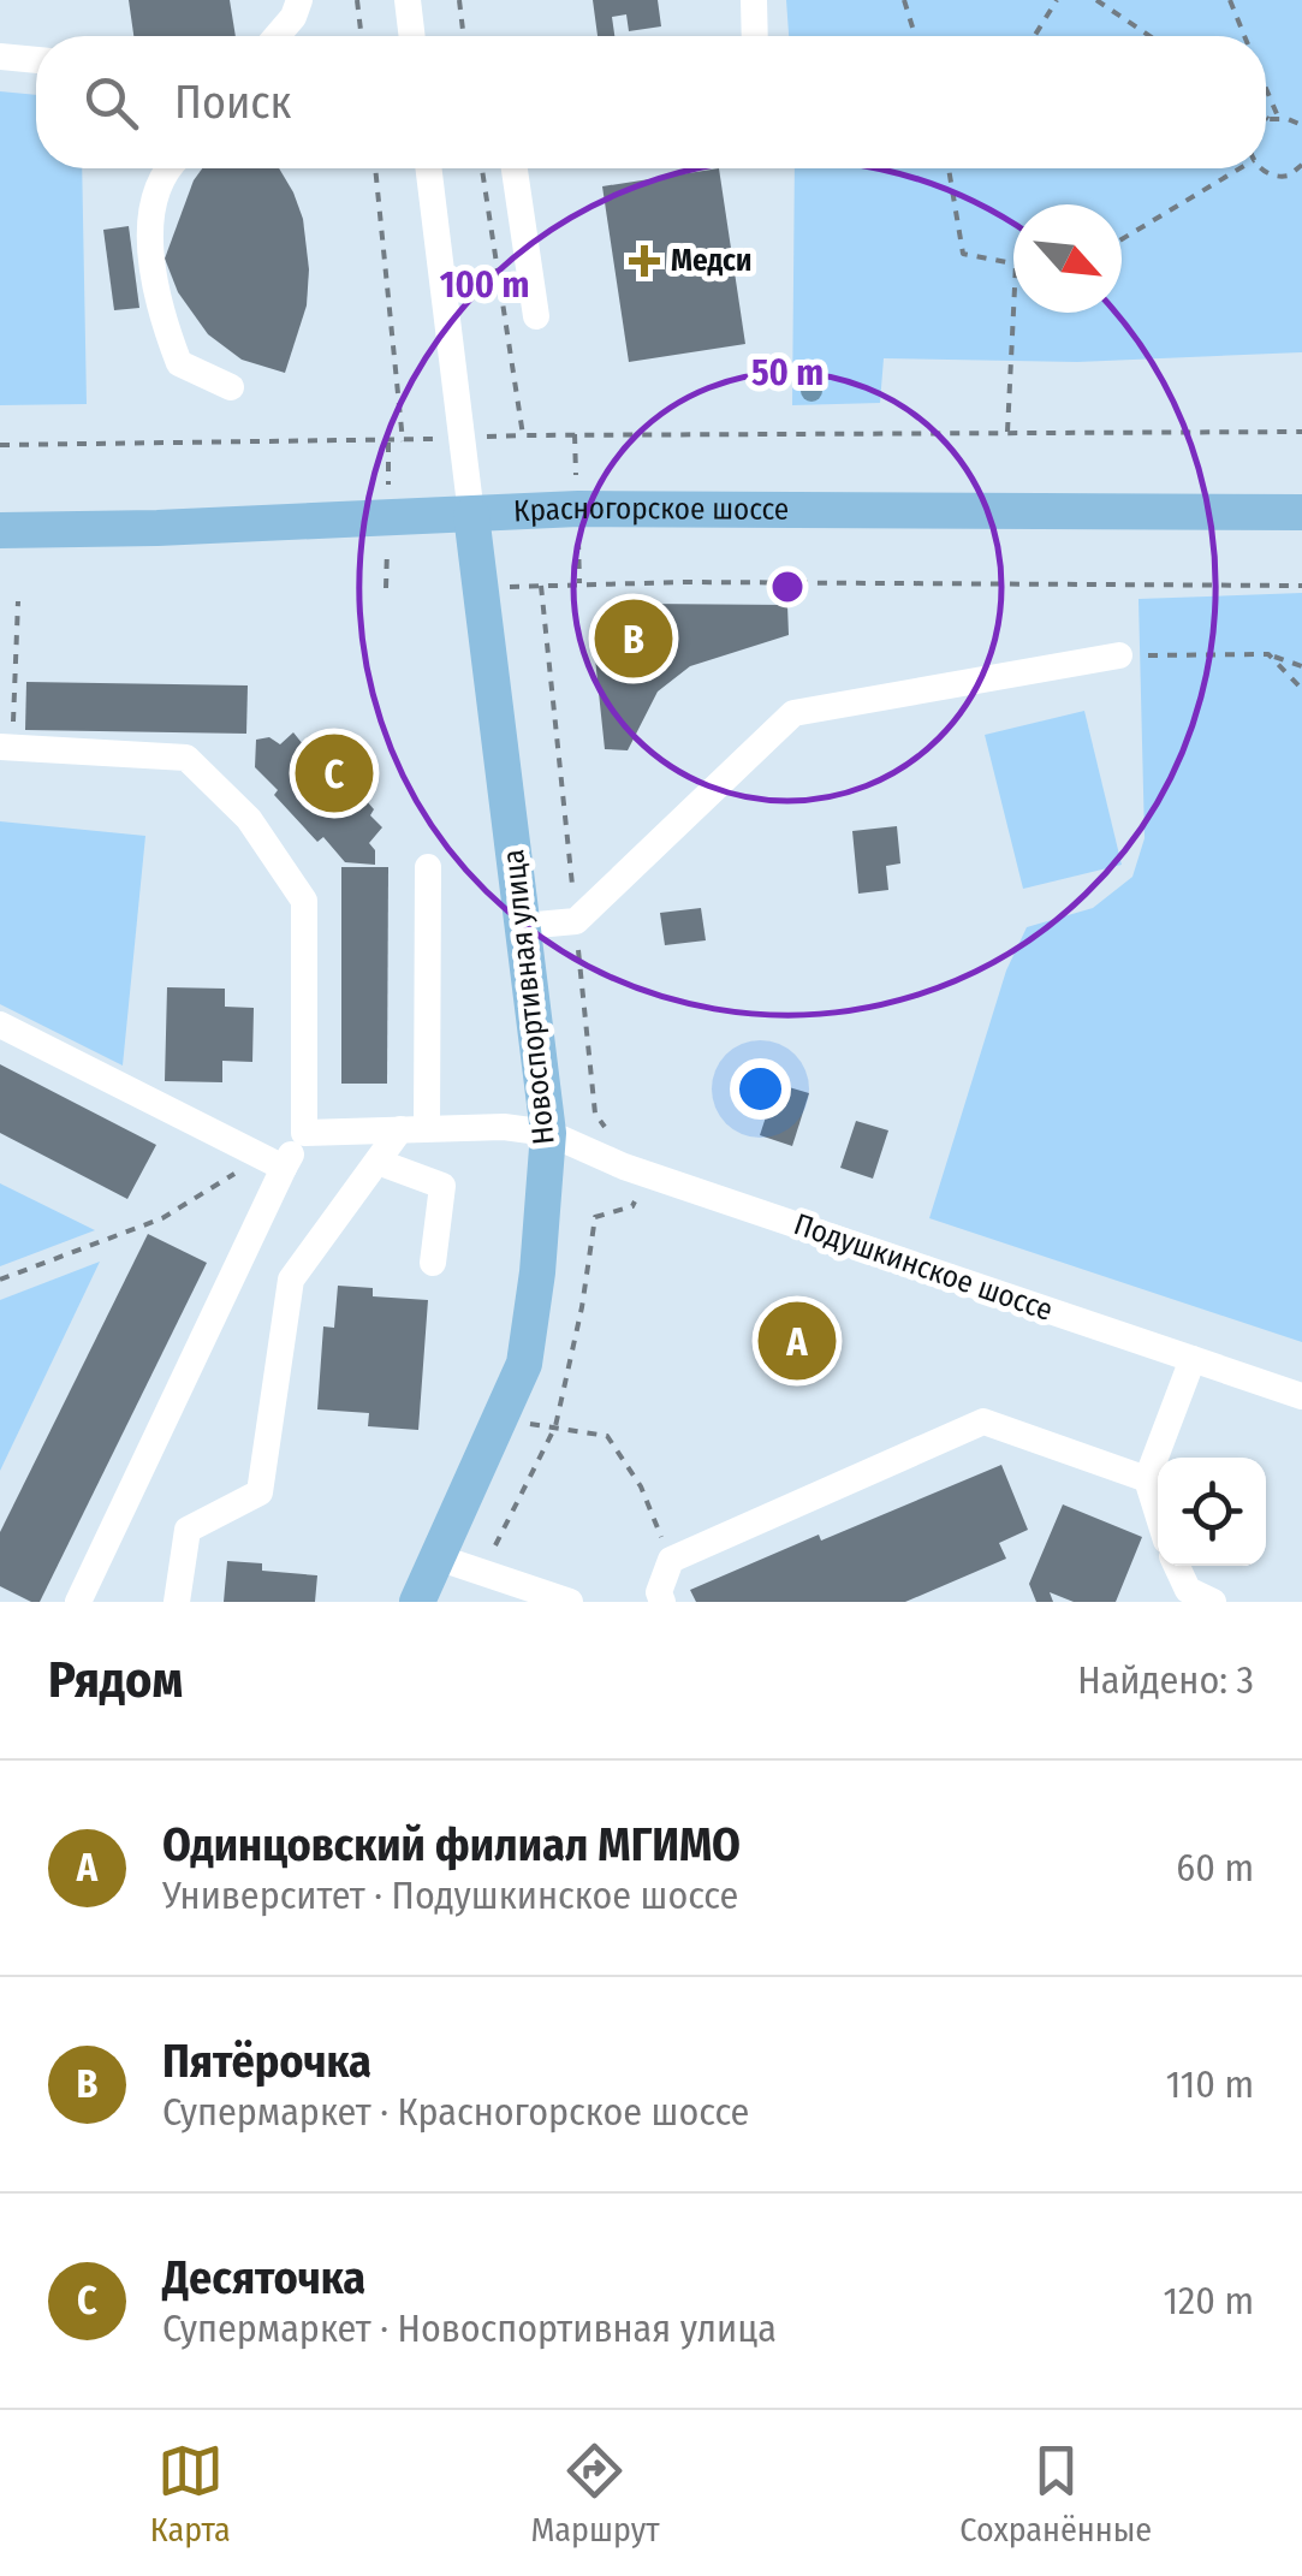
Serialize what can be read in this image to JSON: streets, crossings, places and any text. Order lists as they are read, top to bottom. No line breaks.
{"streets":{"main road":["Красногорское шоссе","Новоспортивная улица"],"street":["Подушкинское шоссе"]},"crossings":[["Красногорское шоссе","Новоспортивная улица"],["Новоспортивная улица","Подушкинское шоссе"]],"places":{"health":["Медси"]},"north":"bottom right","page":{"search":"Поиск","pins":["B","C","A"],"heading":["Рядом","Найдено: 3"],"list":[{"mark":"A","name":"Одинцовский филиал МГИМО","note":"Университет · Подушкинское шоссе","value":"60 m"},{"mark":"B","name":"Пятёрочка","note":"Супермаркет · Красногорское шоссе","value":"110 m"},{"mark":"C","name":"Десяточка","note":"Супермаркет · Новоспортивная улица","value":"120 m"}],"nav":["Карта","Маршрут","Сохранённые"]},"rings":["100 m","50 m"]}
